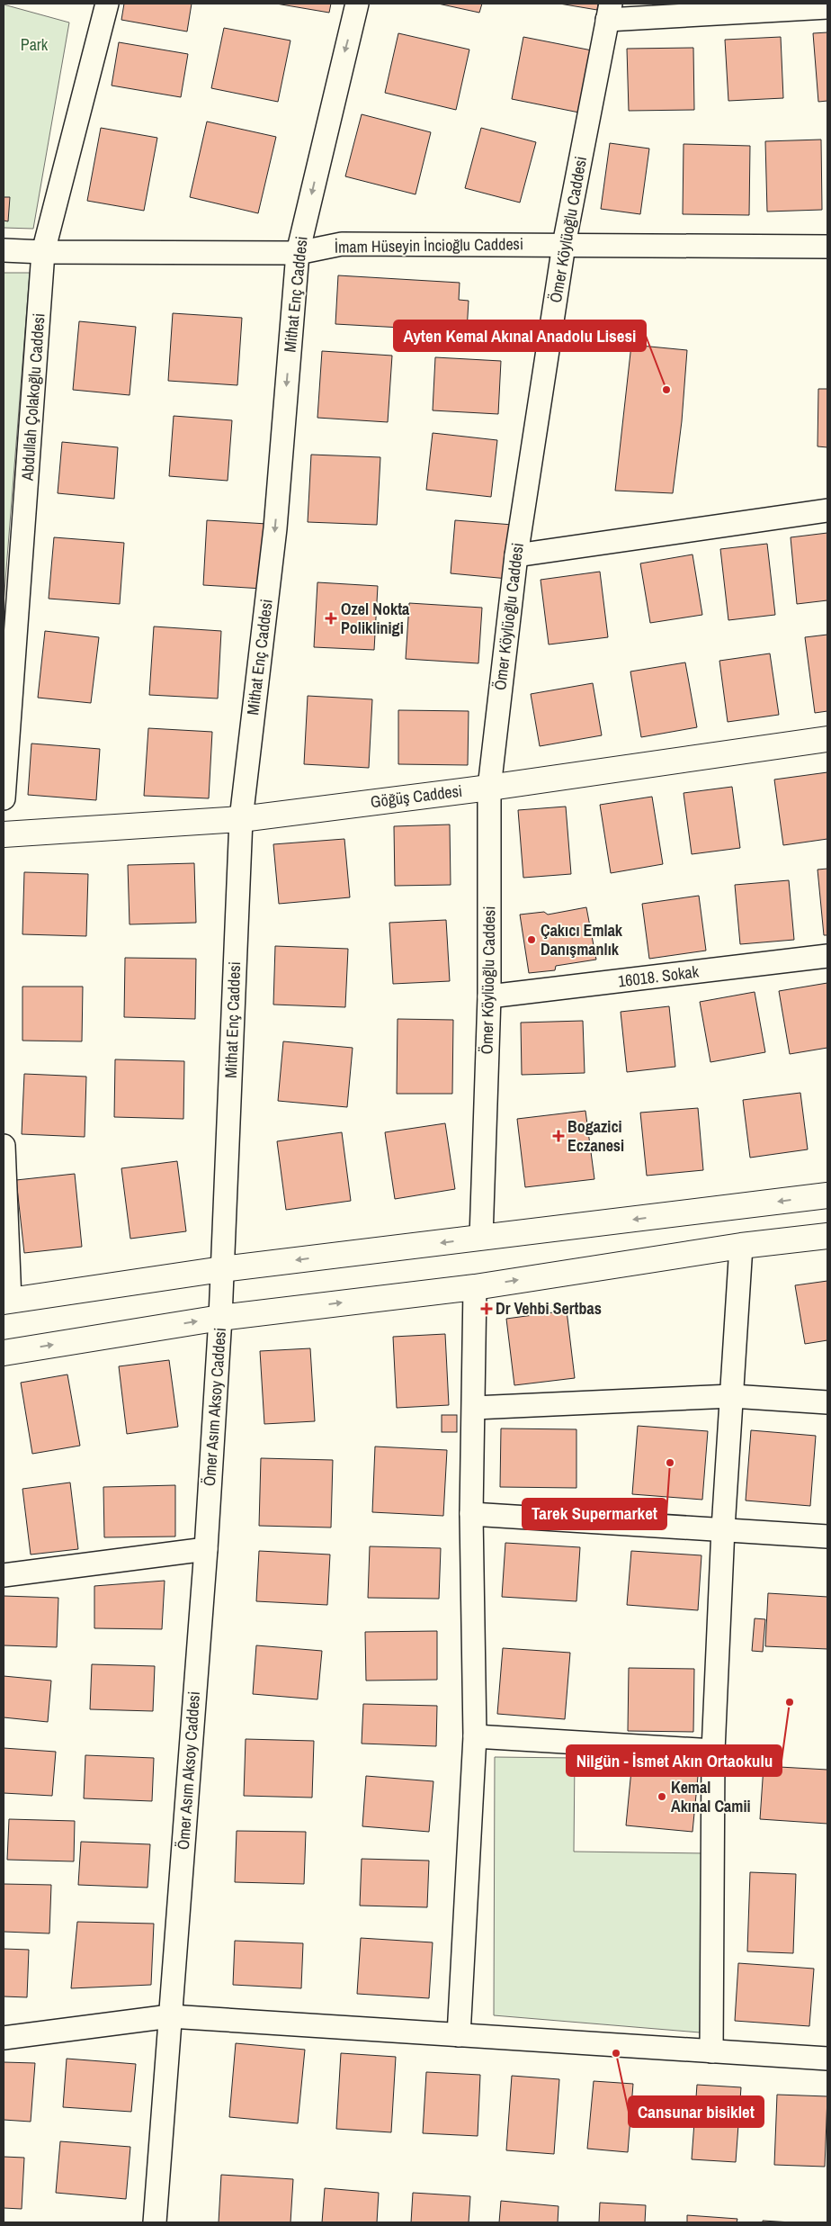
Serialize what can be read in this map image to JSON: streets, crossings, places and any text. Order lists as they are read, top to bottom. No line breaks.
{"streets":{"main road":["Göğüş Caddesi"],"street":["Ömer Köylüoğlu Caddesi","İmam Hüseyin İncioğlu Caddesi","Mithat Enç Caddesi","Abdullah Çolakoğlu Caddesi","16018. Sokak","Ömer Asım Aksoy Caddesi"]},"crossings":[["Ömer Köylüoğlu Caddesi","İmam Hüseyin İncioğlu Caddesi"],["Ömer Köylüoğlu Caddesi","Göğüş Caddesi"],["Ömer Köylüoğlu Caddesi","16018. Sokak"],["İmam Hüseyin İncioğlu Caddesi","Mithat Enç Caddesi"],["İmam Hüseyin İncioğlu Caddesi","Abdullah Çolakoğlu Caddesi"],["Mithat Enç Caddesi","Göğüş Caddesi"],["Mithat Enç Caddesi","Ömer Asım Aksoy Caddesi"]],"one_way":["Mithat Enç Caddesi"],"parks":["Park"],"places":{"other":["Ayten Kemal Akınal Anadolu Lisesi","Çakıcı Emlak Danışmanlık","Tarek Supermarket","Nilgün - İsmet Akın Ortaokulu","Kemal Akınal Camii","Cansunar bisiklet"],"health":["Ozel Nokta Poliklinigi","Bogazici Eczanesi","Dr Vehbi Sertbas"]}}
